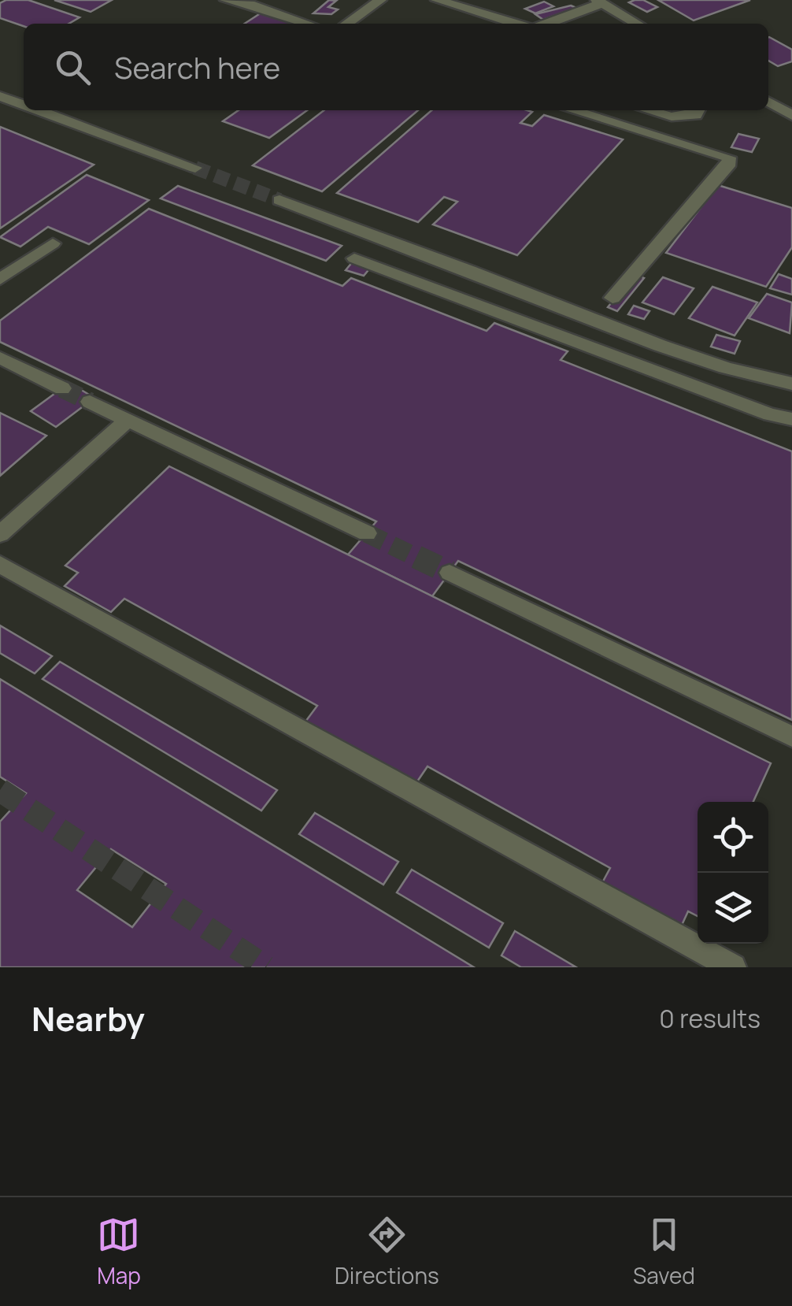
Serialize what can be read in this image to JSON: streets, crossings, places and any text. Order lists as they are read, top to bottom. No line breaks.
{"page":{"search":"Search here","heading":["Nearby","0 results"],"nav":["Map","Directions","Saved"]}}
